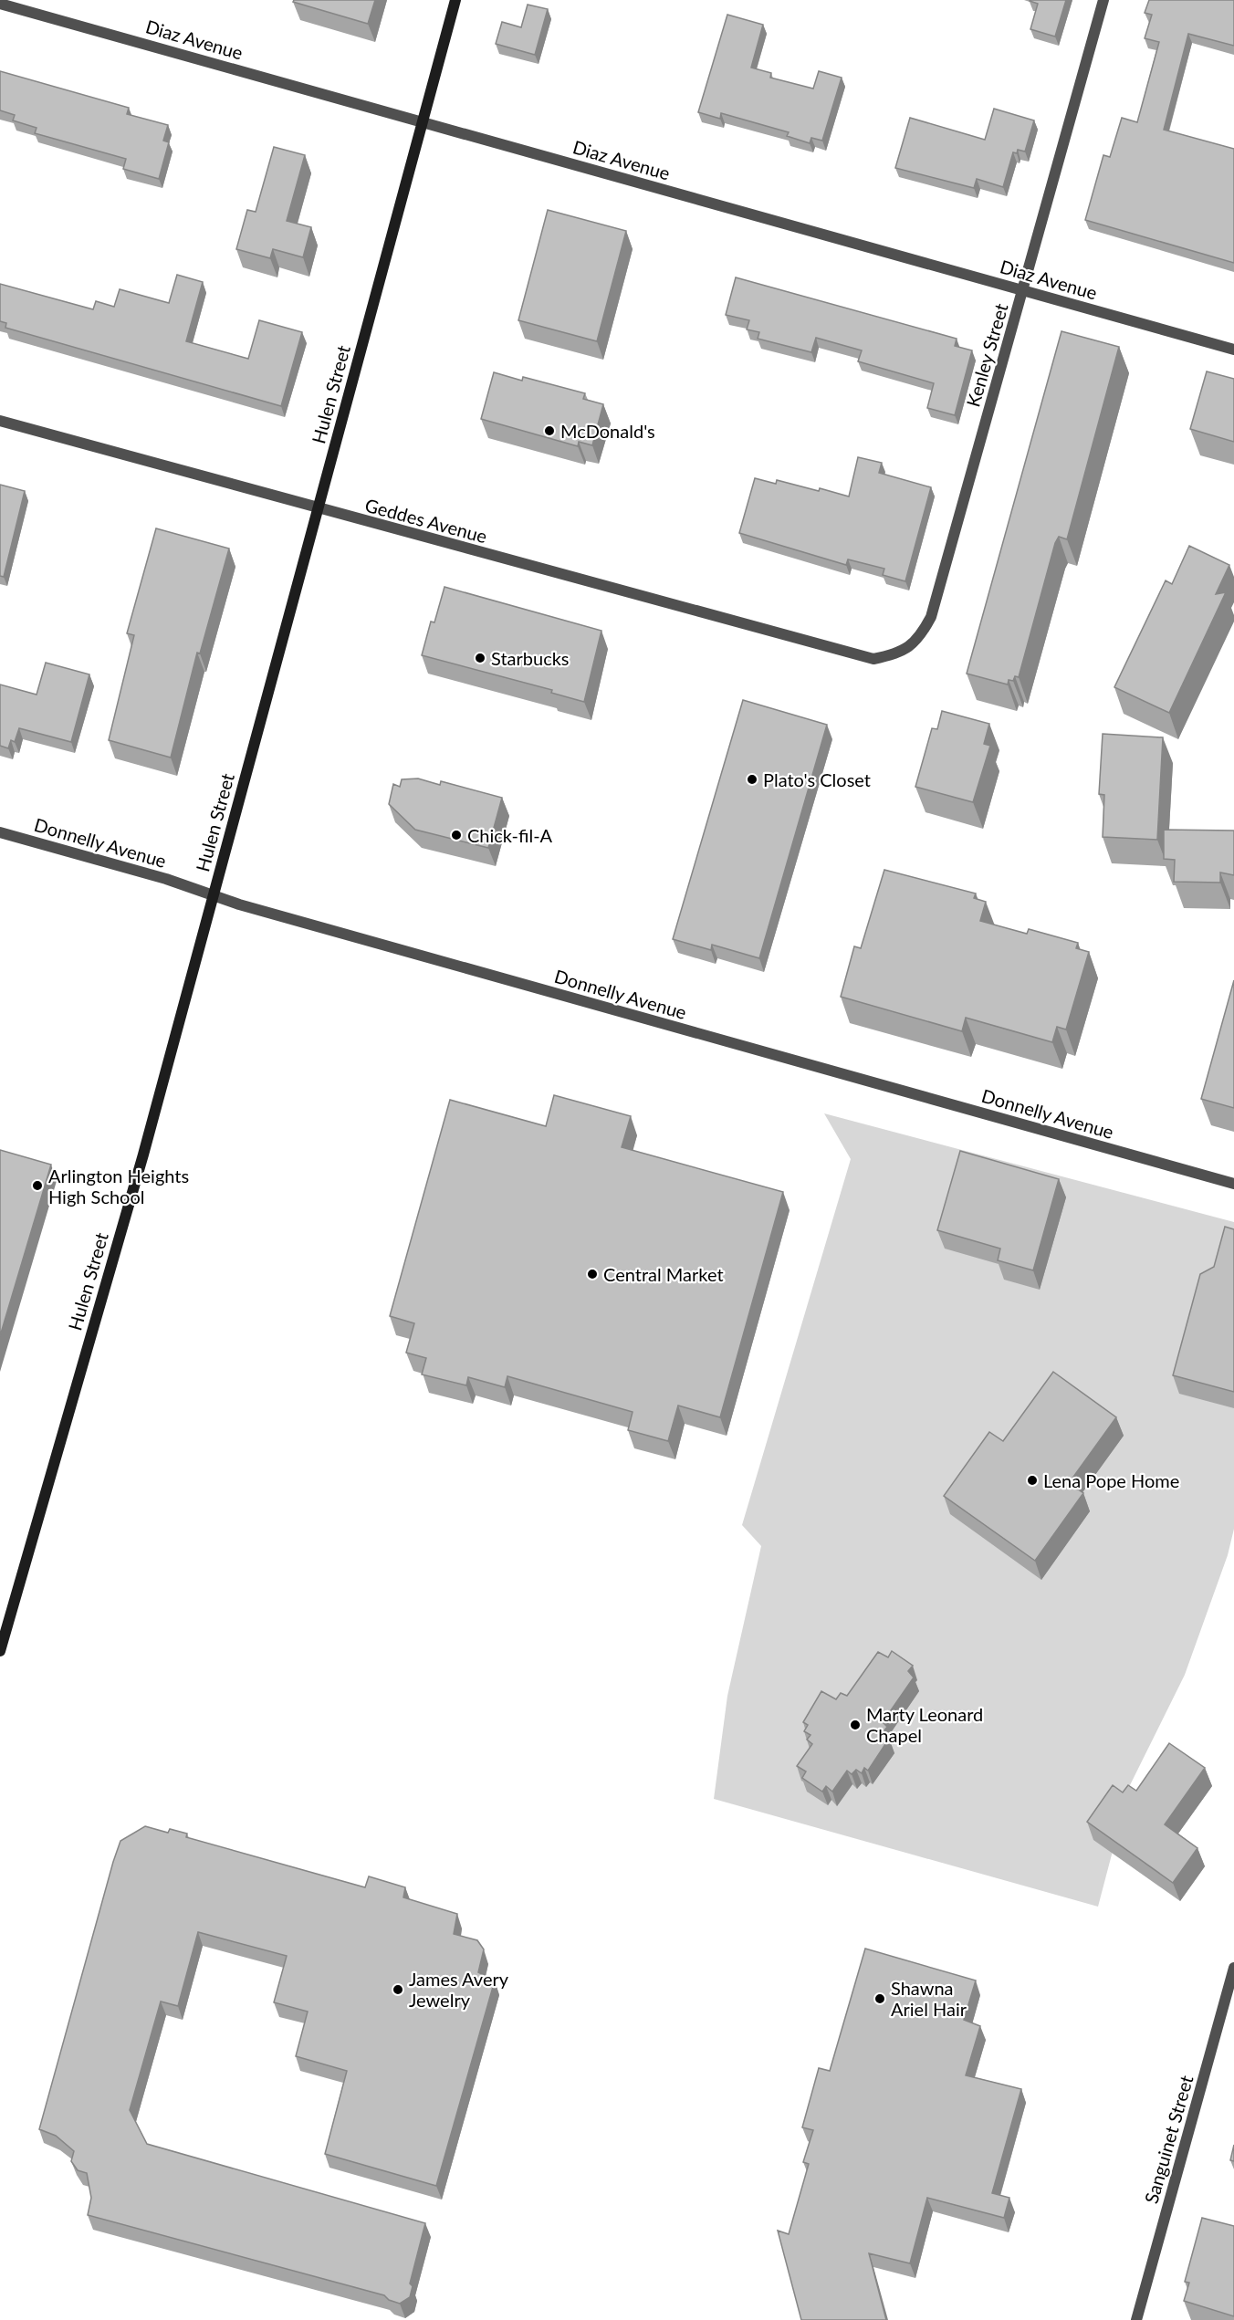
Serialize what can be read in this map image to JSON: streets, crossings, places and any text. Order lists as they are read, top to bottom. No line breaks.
{"streets":{"main road":["Hulen Street"],"street":["Diaz Avenue","Kenley Street","Geddes Avenue","Donnelly Avenue","Sanguinet Street"]},"crossings":[["Diaz Avenue","Kenley Street"],["Diaz Avenue","Hulen Street"],["Kenley Street","Geddes Avenue"],["Hulen Street","Geddes Avenue"],["Hulen Street","Donnelly Avenue"]],"places":["McDonald's","Starbucks","Plato's Closet","Chick-fil-A","Arlington Heights High School","Central Market","Lena Pope Home","Marty Leonard Chapel","James Avery Jewelry","Shawna Ariel Hair"]}
